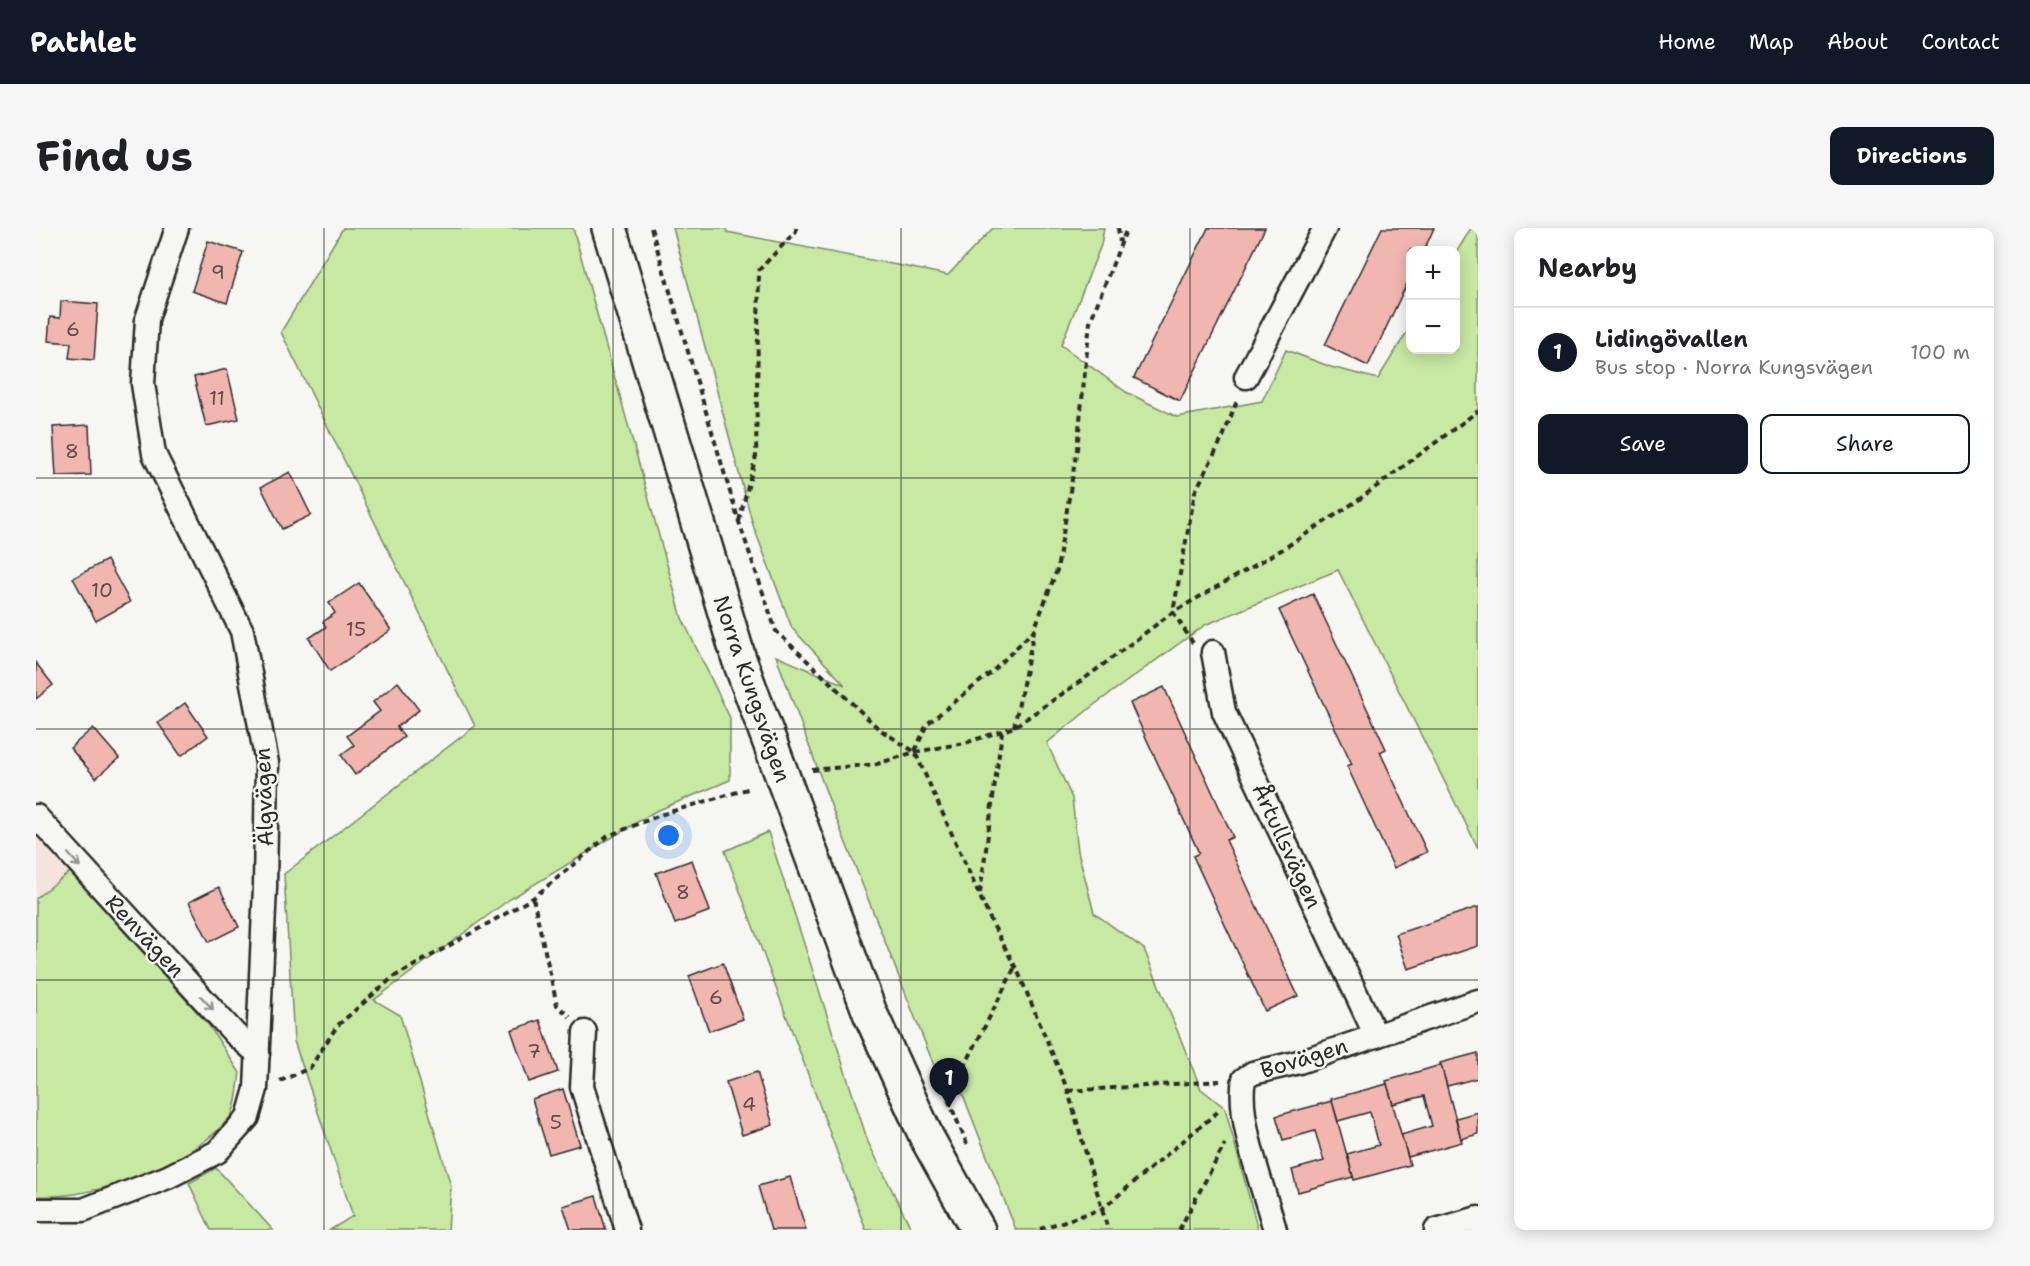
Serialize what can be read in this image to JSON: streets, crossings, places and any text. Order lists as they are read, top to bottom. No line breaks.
{"streets":{"main road":["Norra Kungsvägen"],"street":["Älgvägen","Årtullsvägen","Renvägen","Bovägen"]},"crossings":[["Älgvägen","Renvägen"],["Årtullsvägen","Bovägen"]],"one_way":["Renvägen"],"house_numbers":["9","6","11","8","10","15","8","6","7","4","5"],"page":{"header":"Pathlet","nav":["Home","Map","About","Contact"],"buttons":["Directions",["Save","Share"]],"title":"Find us","heading":"Nearby","map_buttons":["+","−"],"list":[{"mark":"1","name":"Lidingövallen","note":"Bus stop · Norra Kungsvägen","value":"100 m"}],"pins":"1"}}
